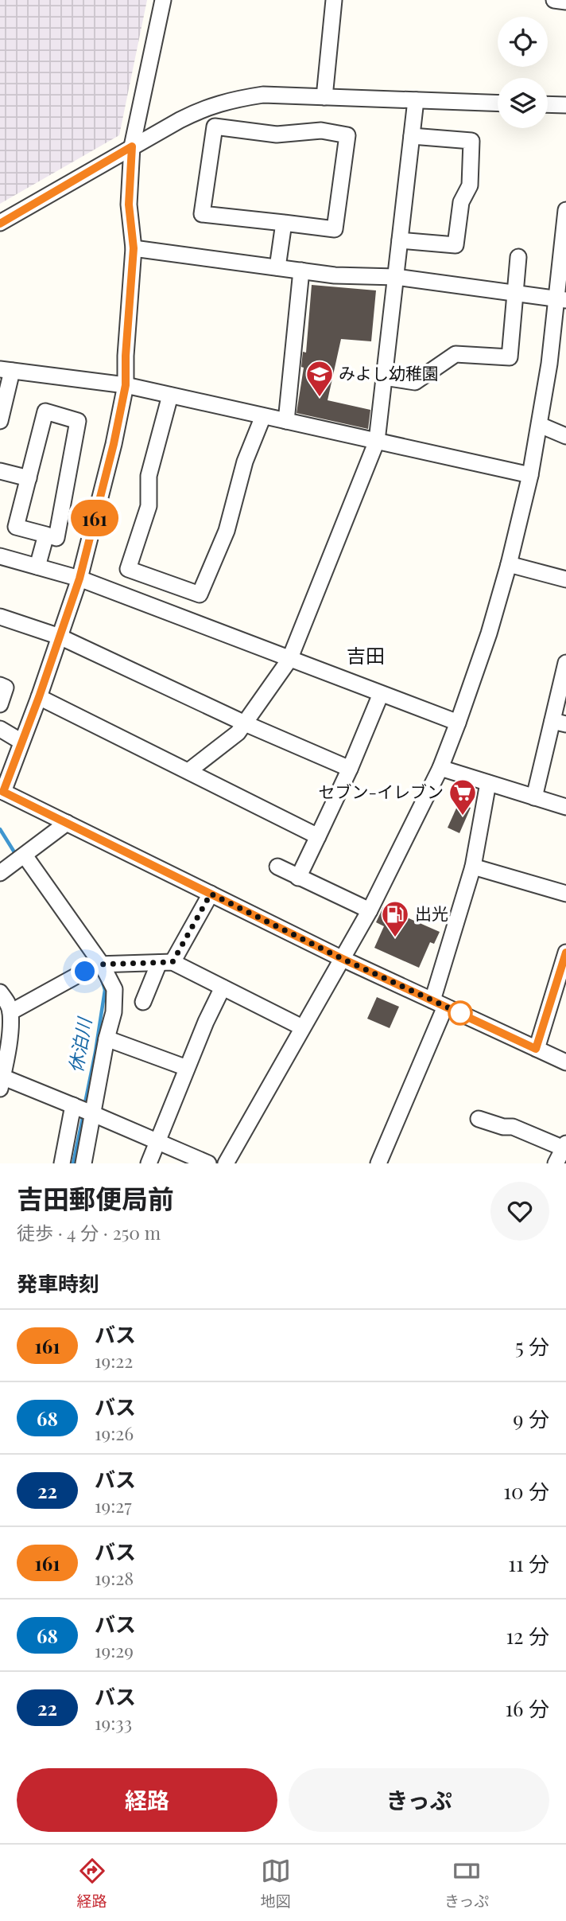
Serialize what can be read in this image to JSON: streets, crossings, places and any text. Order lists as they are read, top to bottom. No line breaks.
{"districts":["吉田"],"water":["休泊川"],"places":{"school or university":["みよし幼稚園"],"supermarket":["セブン-イレブン"],"fuel station":["出光"]},"lines":["bus line 161"],"page":{"on_map":"161","heading":[["吉田郵便局前","徒歩 · 4 分 · 250 m"],"発車時刻"],"list":[{"mark":"161","name":"バス","note":"19:22","value":"5 分"},{"mark":"68","name":"バス","note":"19:26","value":"9 分"},{"mark":"22","name":"バス","note":"19:27","value":"10 分"},{"mark":"161","name":"バス","note":"19:28","value":"11 分"},{"mark":"68","name":"バス","note":"19:29","value":"12 分"},{"mark":"22","name":"バス","note":"19:33","value":"16 分"}],"buttons":["経路","きっぷ"],"tabs":["経路","地図","きっぷ"]}}
